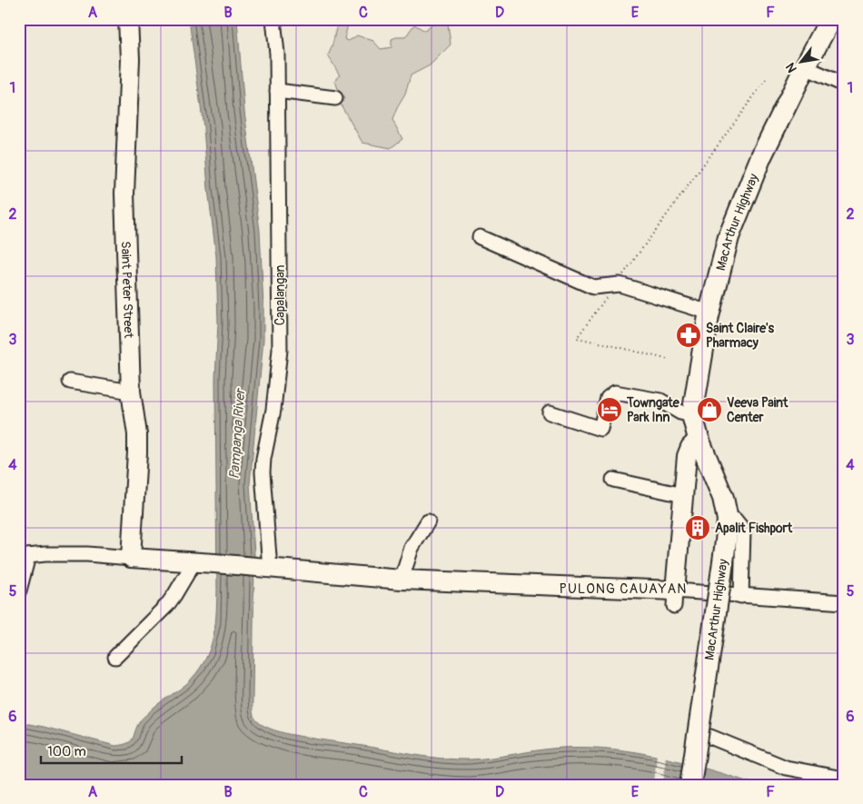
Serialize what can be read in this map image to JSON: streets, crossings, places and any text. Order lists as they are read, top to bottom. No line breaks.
{"streets":{"highway":["MacArthur Highway"],"main road":["Saint Peter Street"],"street":["Capalangan"]},"districts":["PULONG CAUAYAN"],"water":["Pampanga River"],"places":{"pharmacy":["Saint Claire's Pharmacy"],"hotel":["Towngate Park Inn"],"shop":["Veeva Paint Center"],"building":["Apalit Fishport"]},"scale_bar":"100 m","north":"bottom left","grid":{"columns":["A","B","C","D","E","F"],"rows":["1","2","3","4","5","6"]}}
